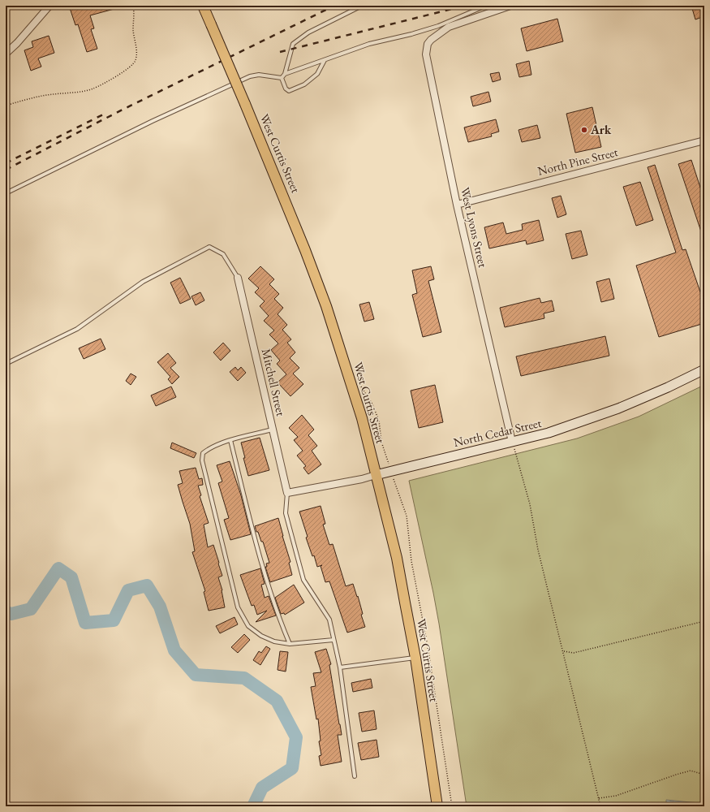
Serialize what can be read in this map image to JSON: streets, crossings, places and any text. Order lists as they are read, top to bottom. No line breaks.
{"streets":{"main road":["West Curtis Street"],"street":["North Pine Street","West Lyons Street","Mitchell Street","North Cedar Street"]},"crossings":[["West Curtis Street","North Cedar Street"],["North Pine Street","West Lyons Street"],["West Lyons Street","North Cedar Street"],["Mitchell Street","North Cedar Street"]],"places":["Ark"]}
